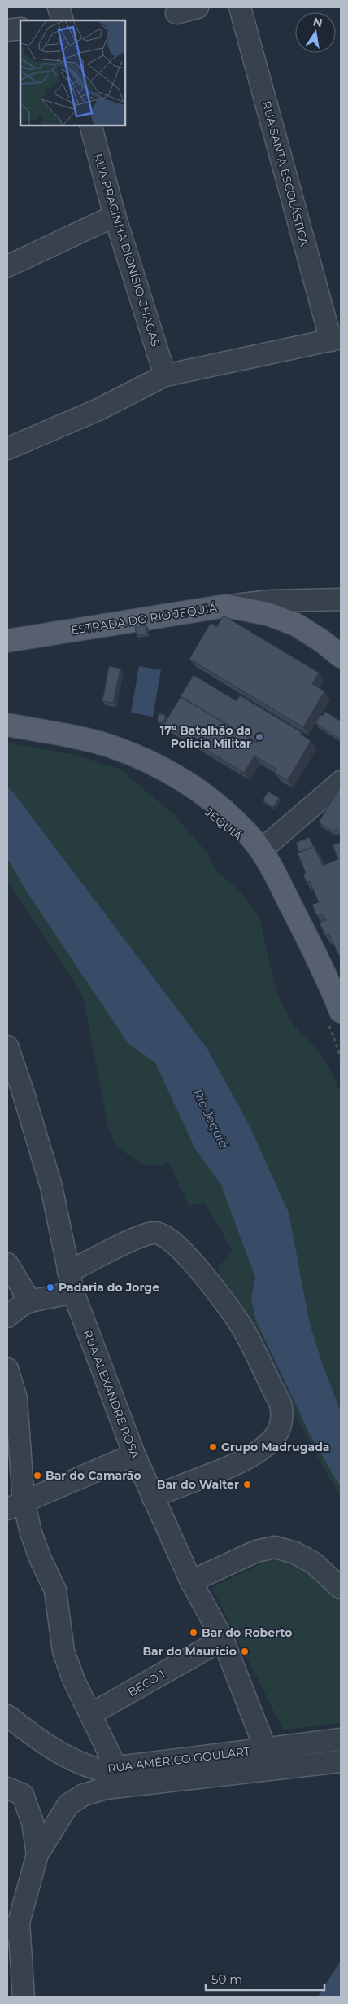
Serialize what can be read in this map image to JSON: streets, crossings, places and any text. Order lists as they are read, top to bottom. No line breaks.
{"streets":{"main road":["ESTRADA DO RIO JEQUIÁ"],"street":["RUA SANTA ESCOLÁSTICA","RUA PRACINHA DIONÍSIO CHAGAS","RUA ALEXANDRE ROSA","BECO 1","RUA AMÉRICO GOULART"]},"crossings":[["RUA ALEXANDRE ROSA","BECO 1"],["RUA ALEXANDRE ROSA","RUA AMÉRICO GOULART"]],"water":["Rio Jequiá"],"places":["17º Batalhão da Polícia Militar","Padaria do Jorge","Grupo Madrugada","Bar do Camarão","Bar do Walter","Bar do Roberto","Bar do Maurício"],"scale_bar":"50 m","north":"top"}
